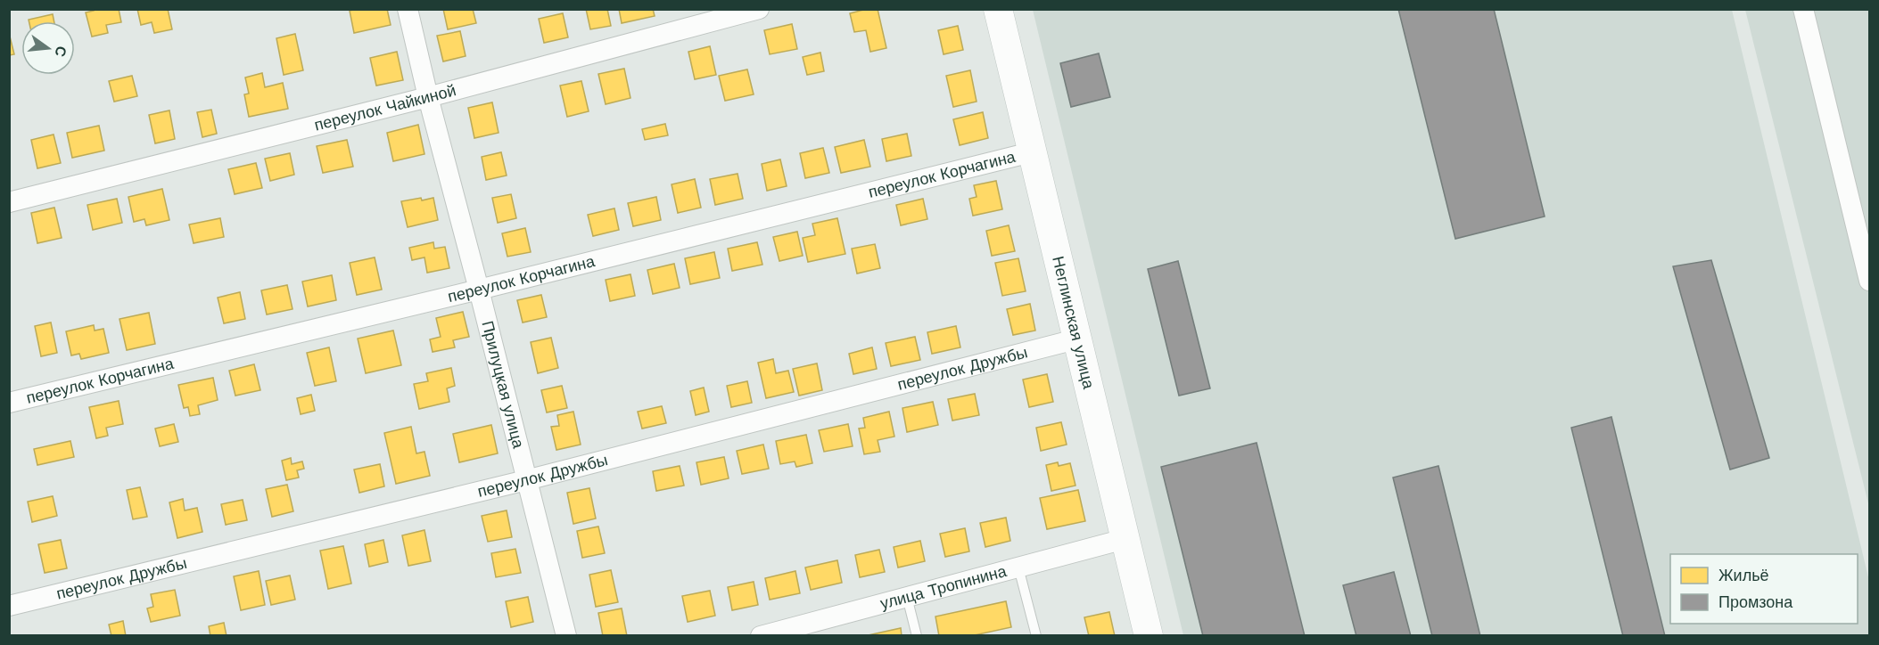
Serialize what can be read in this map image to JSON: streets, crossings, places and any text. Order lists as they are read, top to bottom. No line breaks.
{"streets":{"street":["переулок Чайкиной","переулок Корчагина","Неглинская улица","переулок Дружбы","Прилуцкая улица","улица Тропинина"]},"crossings":[["переулок Чайкиной","Прилуцкая улица"],["переулок Корчагина","Неглинская улица"],["переулок Корчагина","Прилуцкая улица"],["Неглинская улица","переулок Дружбы"],["Неглинская улица","улица Тропинина"],["переулок Дружбы","Прилуцкая улица"]],"legend":["Жильё","Промзона"],"north":"right"}
